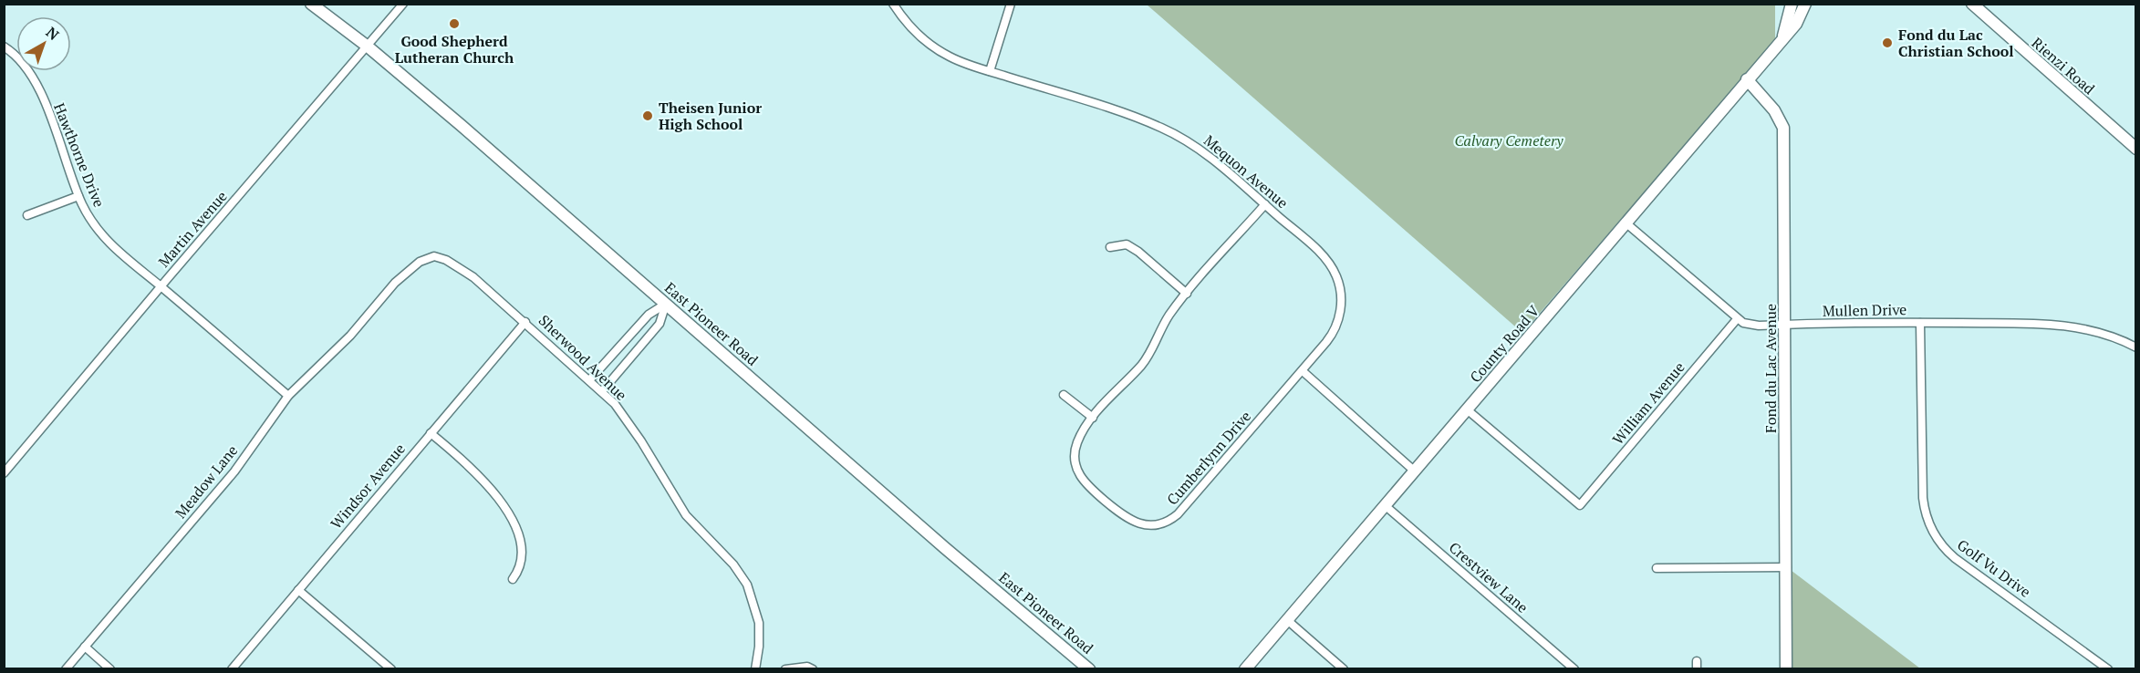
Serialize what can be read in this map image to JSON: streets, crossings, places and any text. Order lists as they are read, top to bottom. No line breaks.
{"streets":{"main road":["Rienzi Road","East Pioneer Road","County Road V","Fond du Lac Avenue"],"street":["Hawthorne Drive","Mequon Avenue","Martin Avenue","Mullen Drive","Sherwood Avenue","William Avenue","Cumberlynn Drive","Meadow Lane","Windsor Avenue","Golf Vu Drive","Crestview Lane"]},"crossings":[["Hawthorne Drive","Martin Avenue"],["Hawthorne Drive","Meadow Lane"],["Mequon Avenue","Cumberlynn Drive"],["Martin Avenue","East Pioneer Road"],["Mullen Drive","County Road V"],["Mullen Drive","Fond du Lac Avenue"],["Mullen Drive","William Avenue"],["Mullen Drive","Golf Vu Drive"],["County Road V","Fond du Lac Avenue"],["County Road V","William Avenue"],["County Road V","Crestview Lane"],["Sherwood Avenue","Meadow Lane"],["Sherwood Avenue","Windsor Avenue"]],"parks":["Calvary Cemetery"],"places":["Good Shepherd Lutheran Church","Fond du Lac Christian School","Theisen Junior High School"],"north":"top right"}
